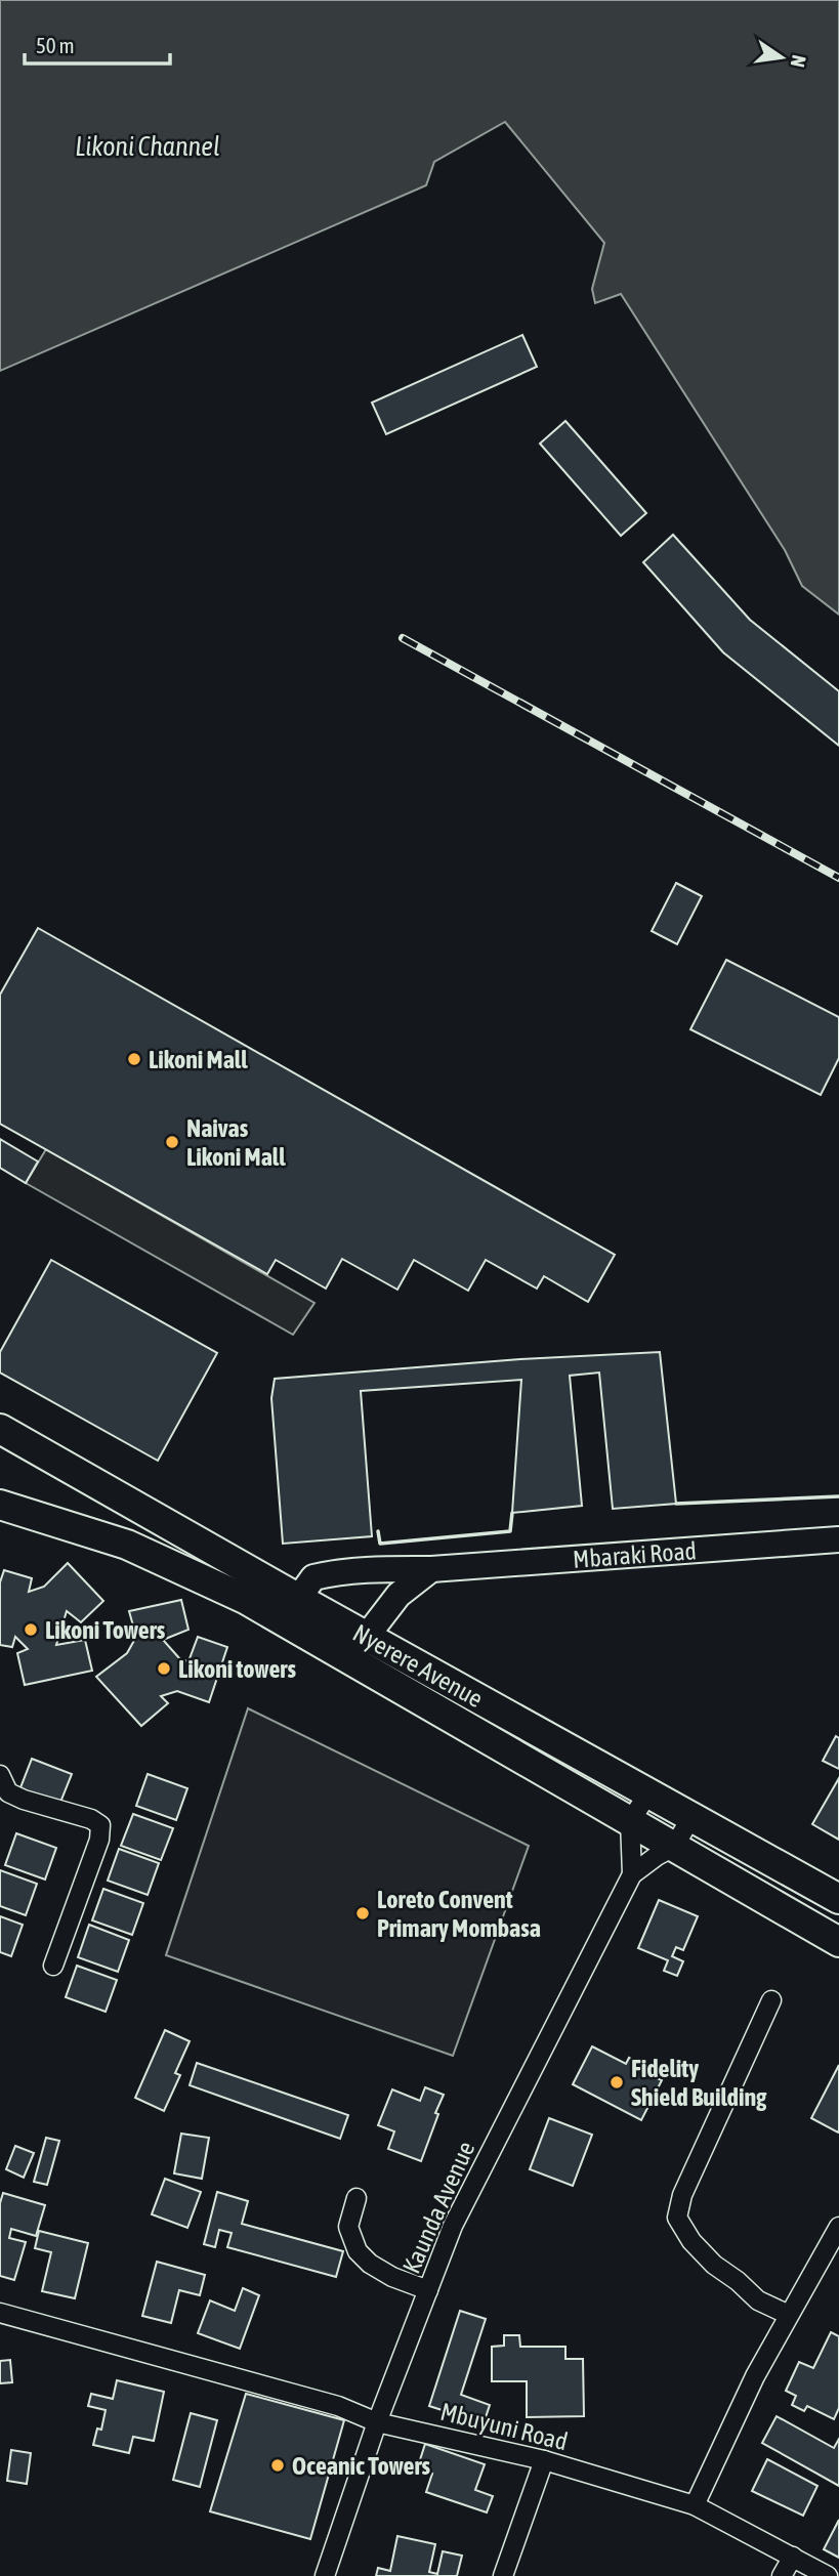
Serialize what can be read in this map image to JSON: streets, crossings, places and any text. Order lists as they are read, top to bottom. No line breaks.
{"streets":{"highway":["Nyerere Avenue"],"main road":["Mbaraki Road"],"street":["Kaunda Avenue","Mbuyuni Road"]},"crossings":[["Mbaraki Road","Nyerere Avenue"],["Nyerere Avenue","Kaunda Avenue"],["Kaunda Avenue","Mbuyuni Road"]],"water":["Likoni Channel"],"places":["Likoni Mall","Naivas Likoni Mall","Likoni Towers","Likoni towers","Loreto Convent Primary Mombasa","Fidelity Shield Building","Oceanic Towers"],"scale_bar":"50 m","north":"right"}
